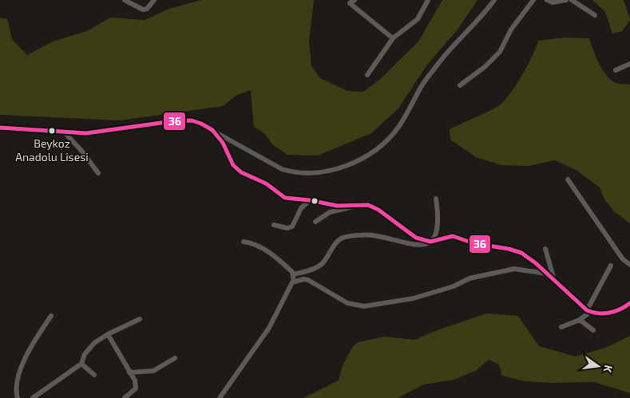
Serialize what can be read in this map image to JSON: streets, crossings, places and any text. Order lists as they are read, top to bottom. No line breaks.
{"places":["Beykoz Anadolu Lisesi"],"lines":["transit line 36"],"north":"right"}
